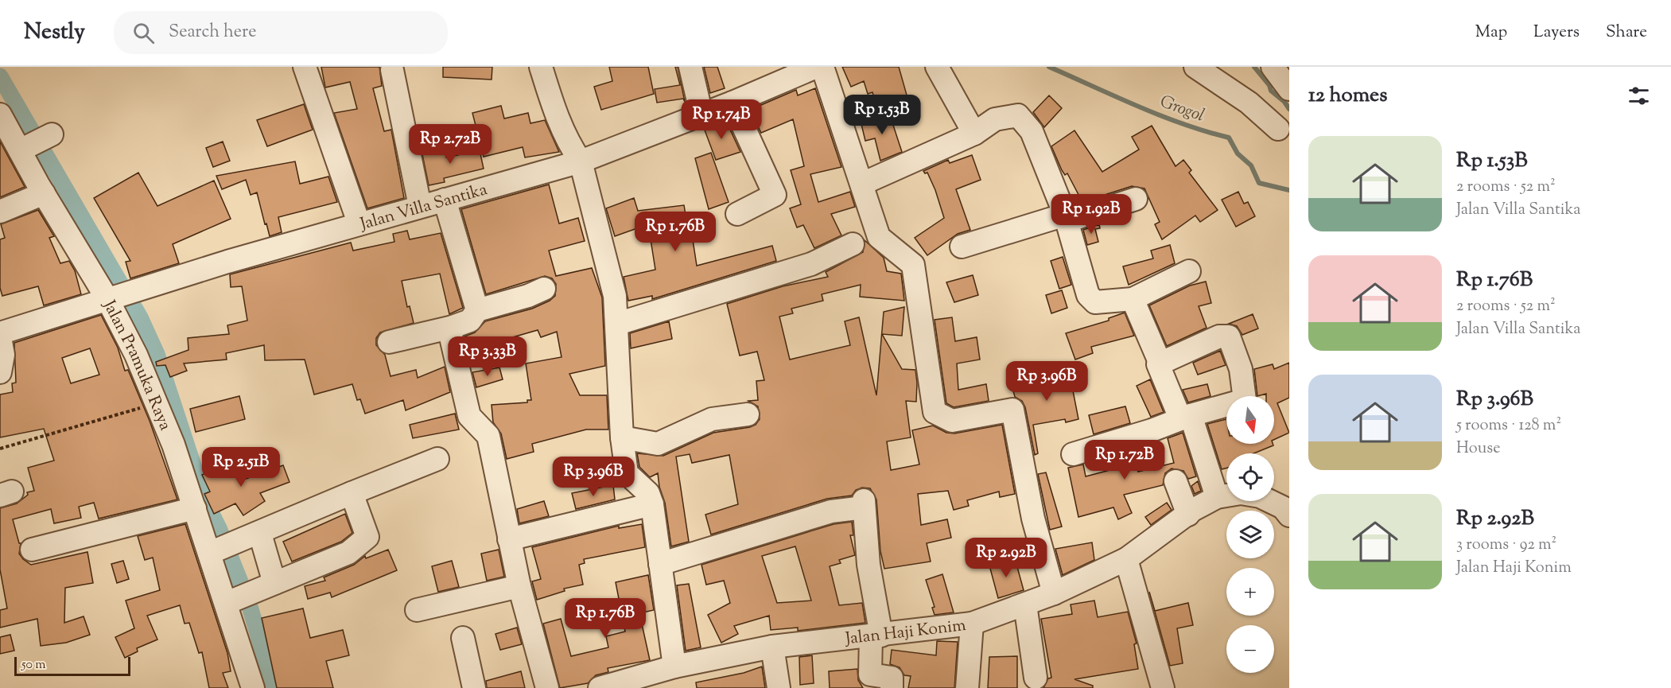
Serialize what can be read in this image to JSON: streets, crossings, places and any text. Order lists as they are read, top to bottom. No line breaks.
{"streets":{"street":["Jalan Villa Santika","Jalan Pramuka Raya","Jalan Haji Konim"]},"crossings":[["Jalan Villa Santika","Jalan Pramuka Raya"]],"water":["Grogol"],"scale_bar":"50 m","north":"bottom","page":{"header":"Nestly","search":"Search here","nav":["Map","Layers","Share"],"heading":"12 homes","price":["Rp 1.53B","Rp 1.74B","Rp 2.72B","Rp 1.92B","Rp 1.76B","Rp 3.33B","Rp 3.96B","Rp 1.72B","Rp 2.51B","Rp 3.96B","Rp 2.92B","Rp 1.76B"],"list":[{"name":"Rp 1.53B","note":"2 rooms · 52 m² · Jalan Villa Santika"},{"name":"Rp 1.76B","note":"2 rooms · 52 m² · Jalan Villa Santika"},{"name":"Rp 3.96B","note":"5 rooms · 128 m² · House"},{"name":"Rp 2.92B","note":"3 rooms · 92 m² · Jalan Haji Konim"}],"map_buttons":["+","−"],"scale":"50 m"}}
